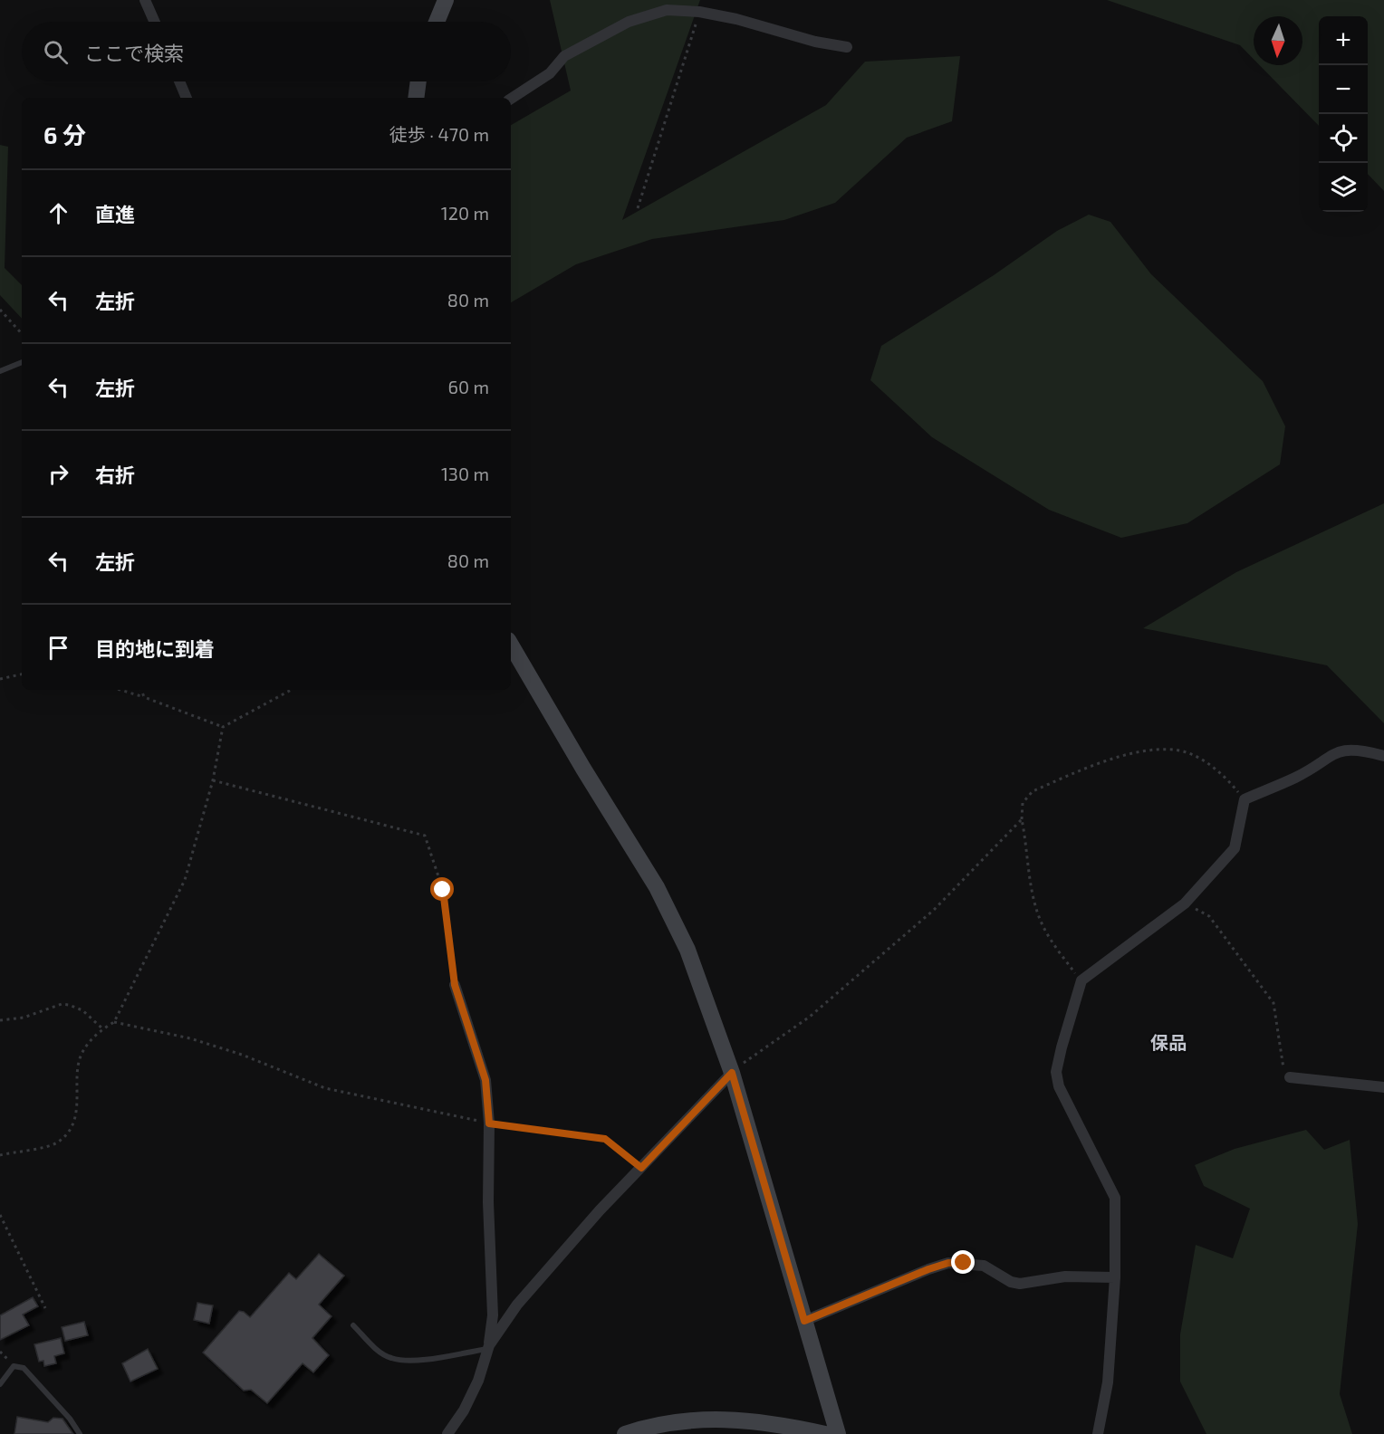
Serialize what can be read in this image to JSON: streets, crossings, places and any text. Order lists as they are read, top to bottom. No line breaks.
{"districts":["保品"],"north":"bottom","page":{"map_buttons":["+","−"],"search":"ここで検索","heading":["6 分","徒歩 · 470 m"],"list":[["直進","120 m"],["左折","80 m"],["左折","60 m"],["右折","130 m"],["左折","80 m"],"目的地に到着"]}}
